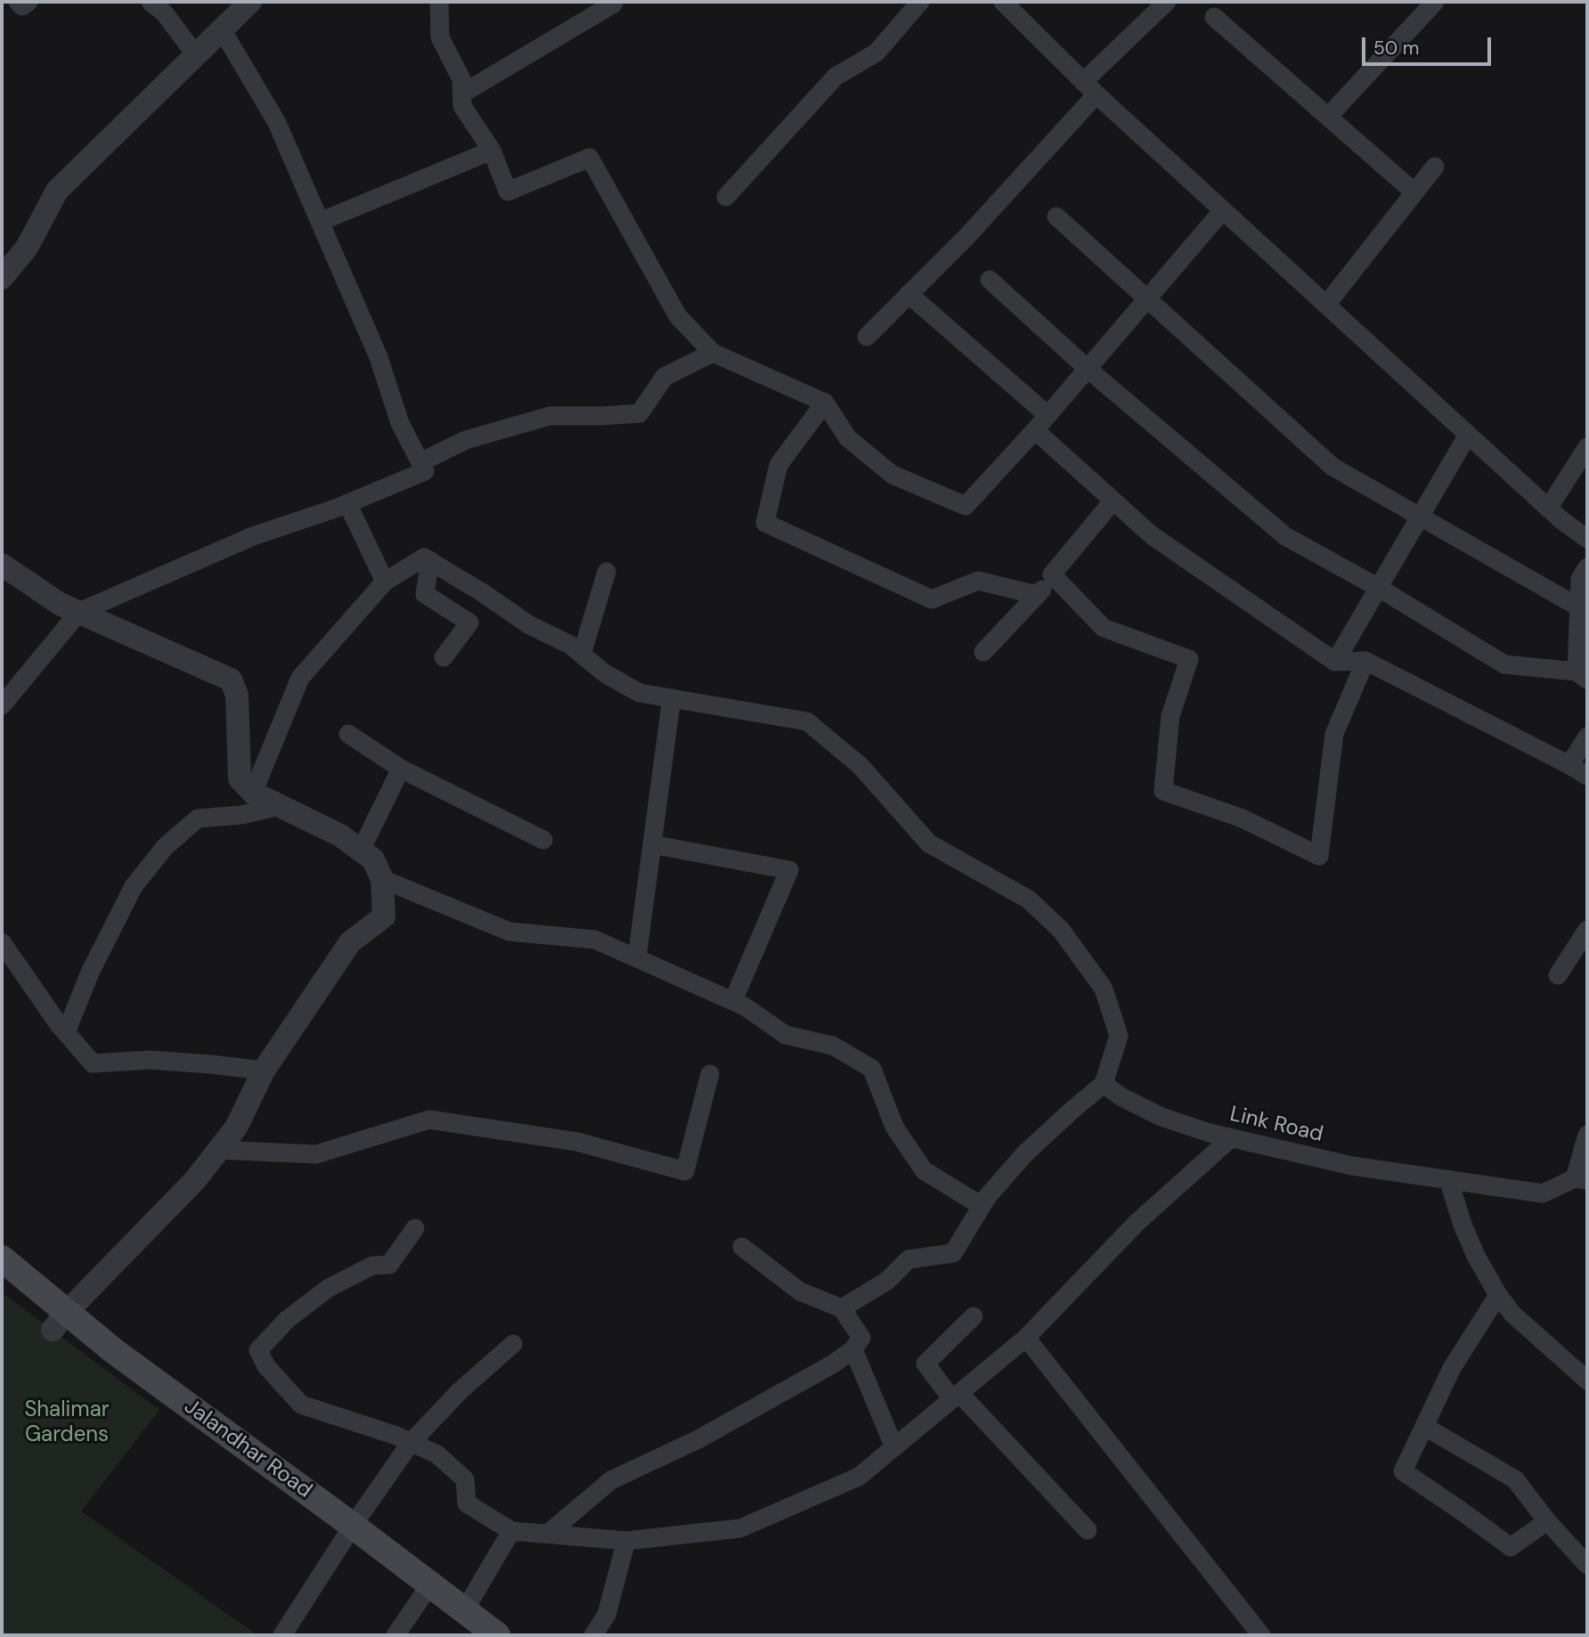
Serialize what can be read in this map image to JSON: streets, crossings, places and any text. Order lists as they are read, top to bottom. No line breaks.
{"streets":{"main road":["Jalandhar Road"],"street":["Link Road"]},"parks":["Shalimar Gardens"],"scale_bar":"50 m"}
